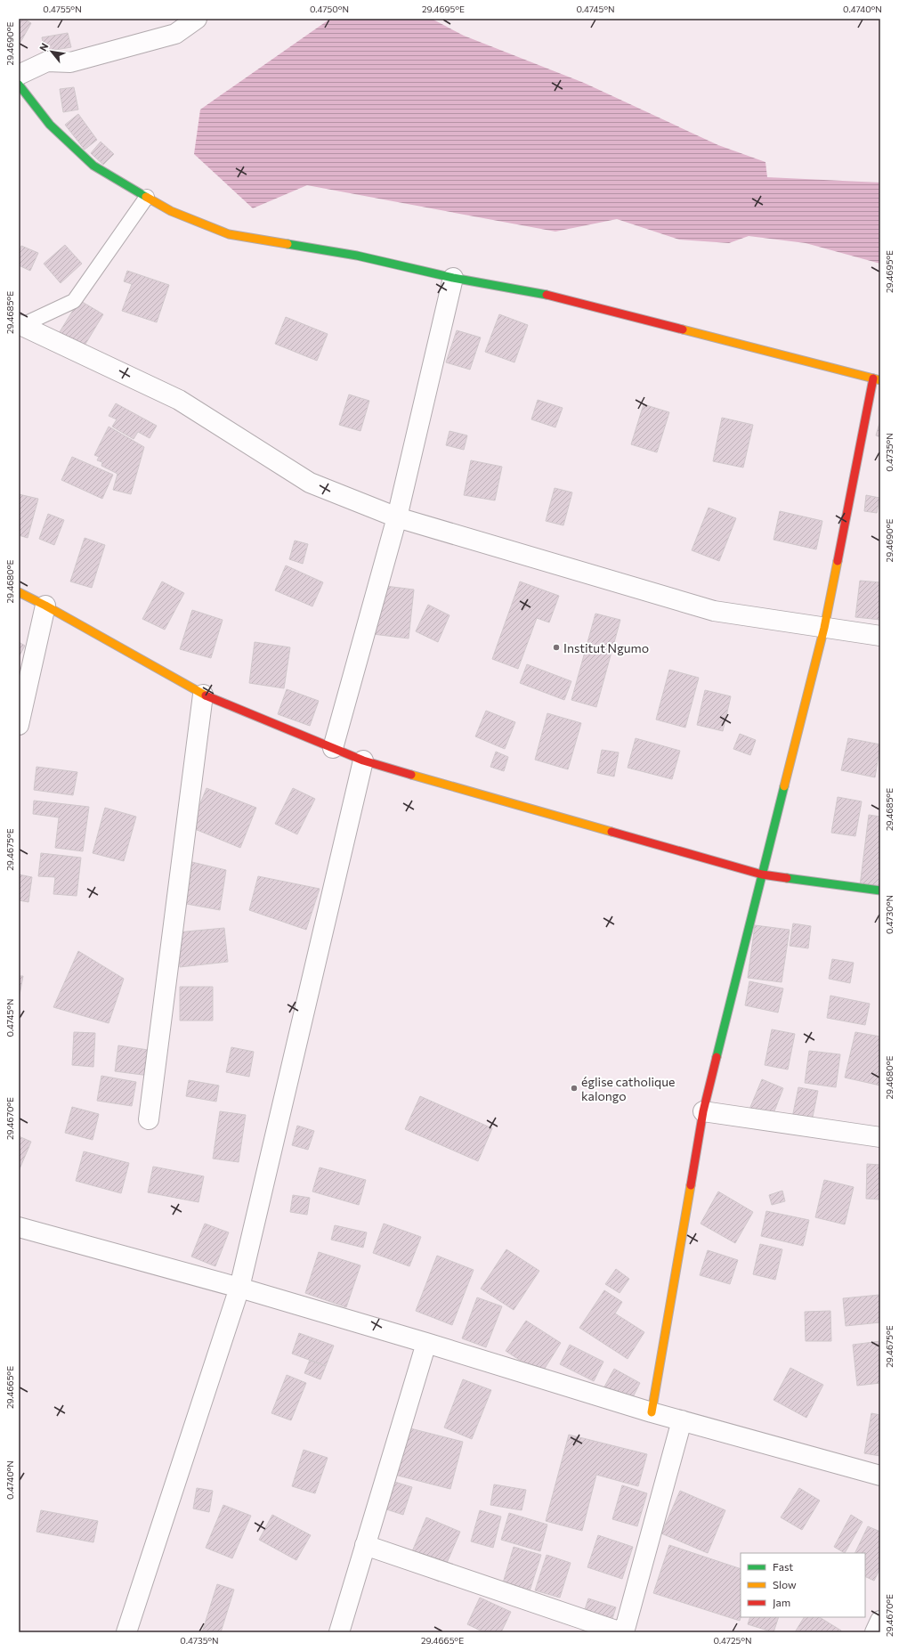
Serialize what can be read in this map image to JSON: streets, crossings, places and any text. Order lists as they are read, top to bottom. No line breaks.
{"places":["Institut Ngumo","église catholique kalongo"],"legend":["Fast","Slow","Jam"],"north":"top left","coordinates":["0.4755°N","0.4750°N","29.4695°E","0.4745°N","0.4740°N","29.4690°E","29.4685°E","0.4735°N","29.4680°E","29.4675°E","0.4730°N","29.4670°E","29.4665°E","0.4725°N"]}
